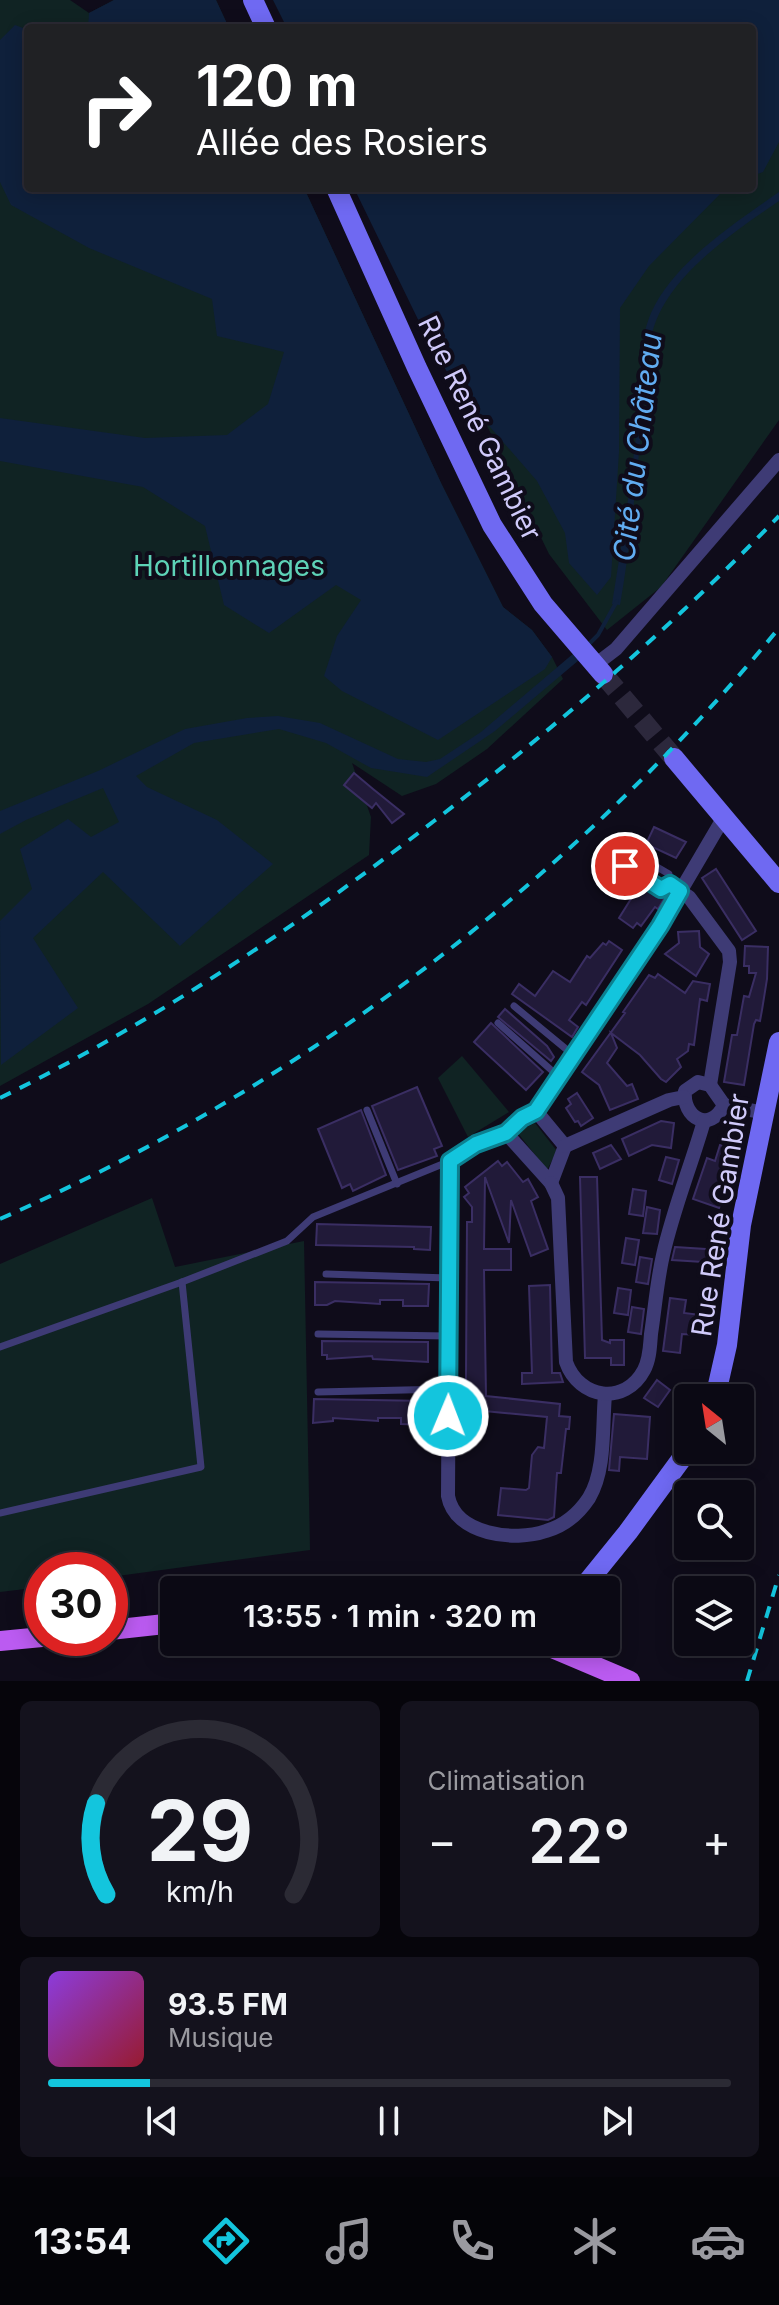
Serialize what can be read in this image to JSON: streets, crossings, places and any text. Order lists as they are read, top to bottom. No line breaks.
{"streets":{"street":["Rue René Gambier"]},"water":["Cité du Château"],"parks":["Hortillonnages"],"north":"top left","page":{"turn":["120 m","Allée des Rosiers"],"limit":"30","trip":"13:55 · 1 min · 320 m","tile":"Climatisation","heat":["−","22°","+"],"song":["93.5 FM","Musique"],"tabs":"13:54","gauge":["29","km/h"]}}
